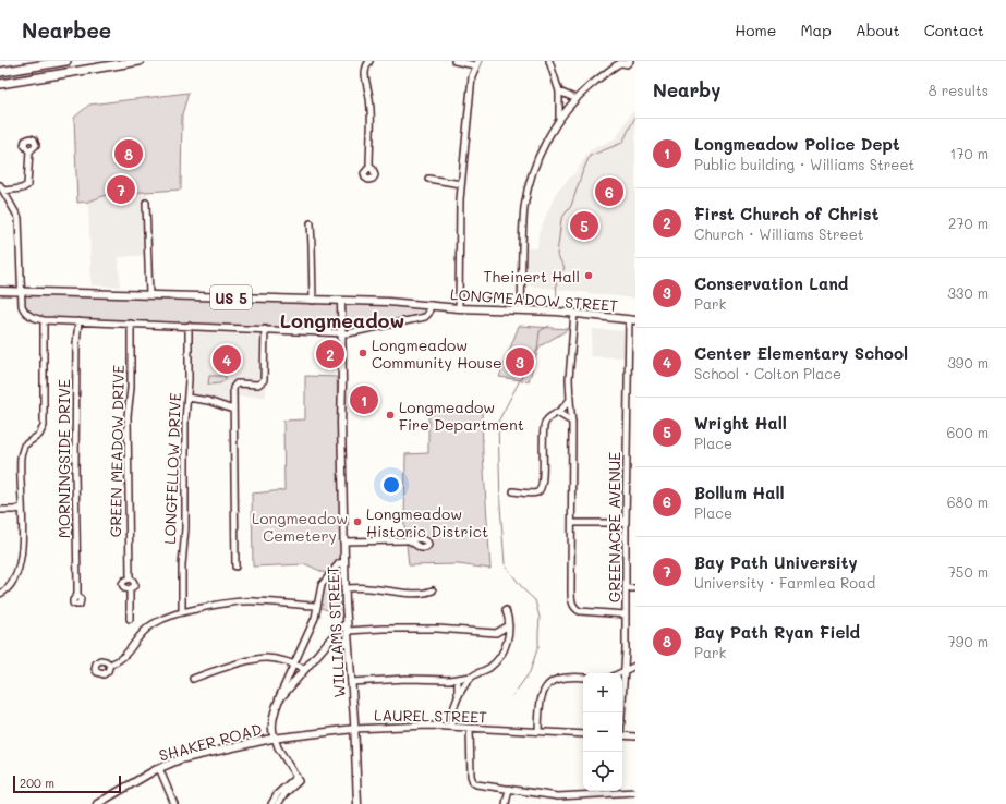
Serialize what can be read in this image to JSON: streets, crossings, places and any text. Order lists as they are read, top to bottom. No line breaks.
{"streets":{"main road":["US 5","LONGMEADOW STREET","WILLIAMS STREET","LAUREL STREET","SHAKER ROAD"],"street":["GREEN MEADOW DRIVE","MORNINGSIDE DRIVE","LONGFELLOW DRIVE","GREENACRE AVENUE"]},"crossings":[["LONGMEADOW STREET","GREEN MEADOW DRIVE"],["LONGMEADOW STREET","MORNINGSIDE DRIVE"],["LONGMEADOW STREET","LONGFELLOW DRIVE"],["LONGMEADOW STREET","GREENACRE AVENUE"],["LONGMEADOW STREET","WILLIAMS STREET"],["WILLIAMS STREET","LAUREL STREET"],["WILLIAMS STREET","SHAKER ROAD"],["LAUREL STREET","SHAKER ROAD"]],"districts":["Longmeadow"],"parks":["Longmeadow Cemetery"],"places":["Theinert Hall","Longmeadow Community House","Longmeadow Fire Department","Longmeadow Historic District"],"scale_bar":"200 m","page":{"header":"Nearbee","nav":["Home","Map","About","Contact"],"heading":["Nearby","8 results"],"list":[{"mark":"1","name":"Longmeadow Police Dept","note":"Public building · Williams Street","value":"170 m"},{"mark":"2","name":"First Church of Christ","note":"Church · Williams Street","value":"270 m"},{"mark":"3","name":"Conservation Land","note":"Park","value":"330 m"},{"mark":"4","name":"Center Elementary School","note":"School · Colton Place","value":"390 m"},{"mark":"5","name":"Wright Hall","note":"Place","value":"600 m"},{"mark":"6","name":"Bollum Hall","note":"Place","value":"680 m"},{"mark":"7","name":"Bay Path University","note":"University · Farmlea Road","value":"750 m"},{"mark":"8","name":"Bay Path Ryan Field","note":"Park","value":"790 m"}],"pins":["8","7","6","5","2","4","3","1"],"map_buttons":["+","−"],"scale":"200 m"}}
